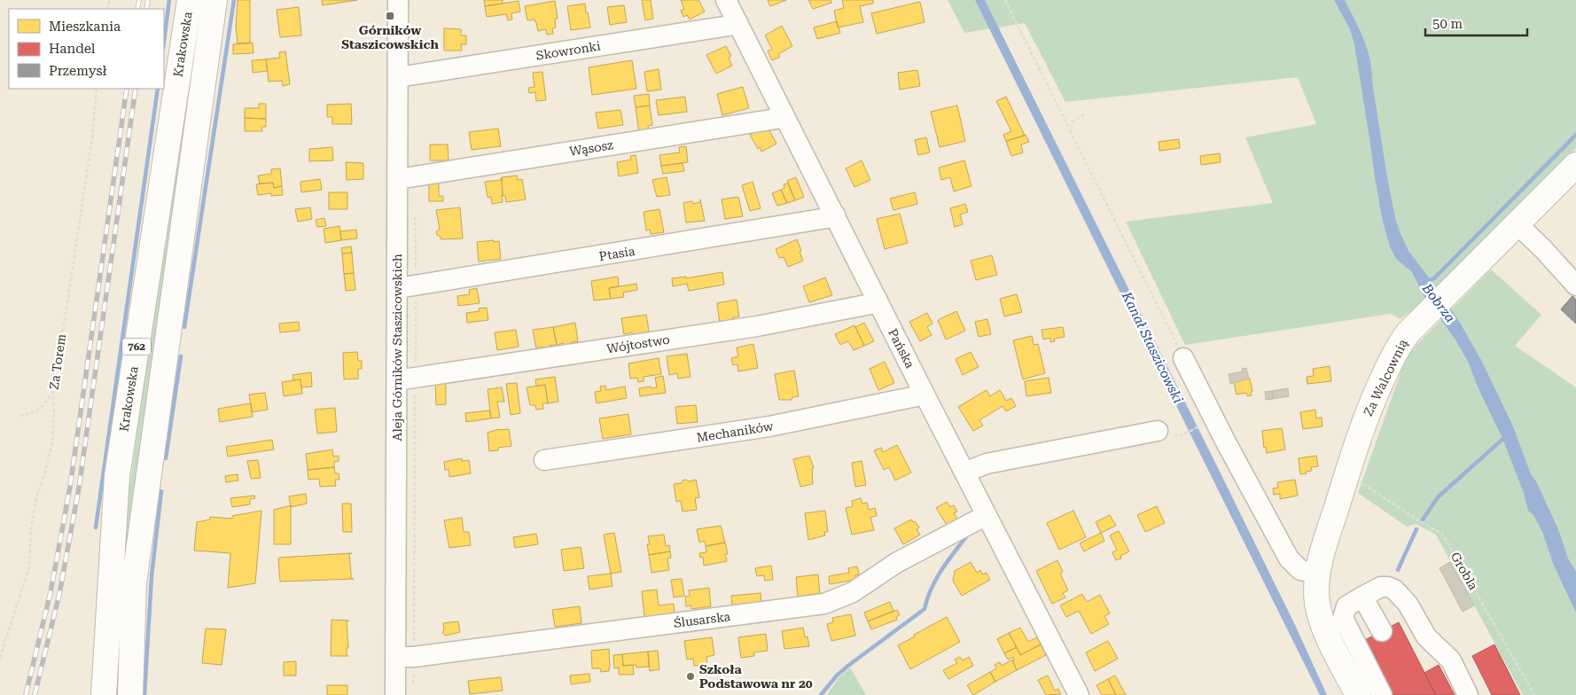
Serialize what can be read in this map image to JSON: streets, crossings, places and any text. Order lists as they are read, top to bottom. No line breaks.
{"streets":{"main road":["Krakowska","762","Za Walcownią"],"street":["Skowronki","Wąsosz","Ptasia","Wójtostwo","Aleja Górników Staszicowskich","Pańska","Mechaników","Ślusarska"],"path":["Za Torem","Grobla"]},"crossings":[["Skowronki","Aleja Górników Staszicowskich"],["Skowronki","Pańska"],["Wąsosz","Aleja Górników Staszicowskich"],["Wąsosz","Pańska"],["Ptasia","Aleja Górników Staszicowskich"],["Ptasia","Pańska"],["Wójtostwo","Aleja Górników Staszicowskich"],["Wójtostwo","Pańska"],["Aleja Górników Staszicowskich","Ślusarska"],["Pańska","Mechaników"],["Pańska","Ślusarska"]],"water":["Bobrza","Kanał Staszicowski"],"places":{"transit":["Górników Staszicowskich"],"other":["Szkoła Podstawowa nr 20"]},"legend":["Mieszkania","Handel","Przemysł"],"scale_bar":"50 m"}
